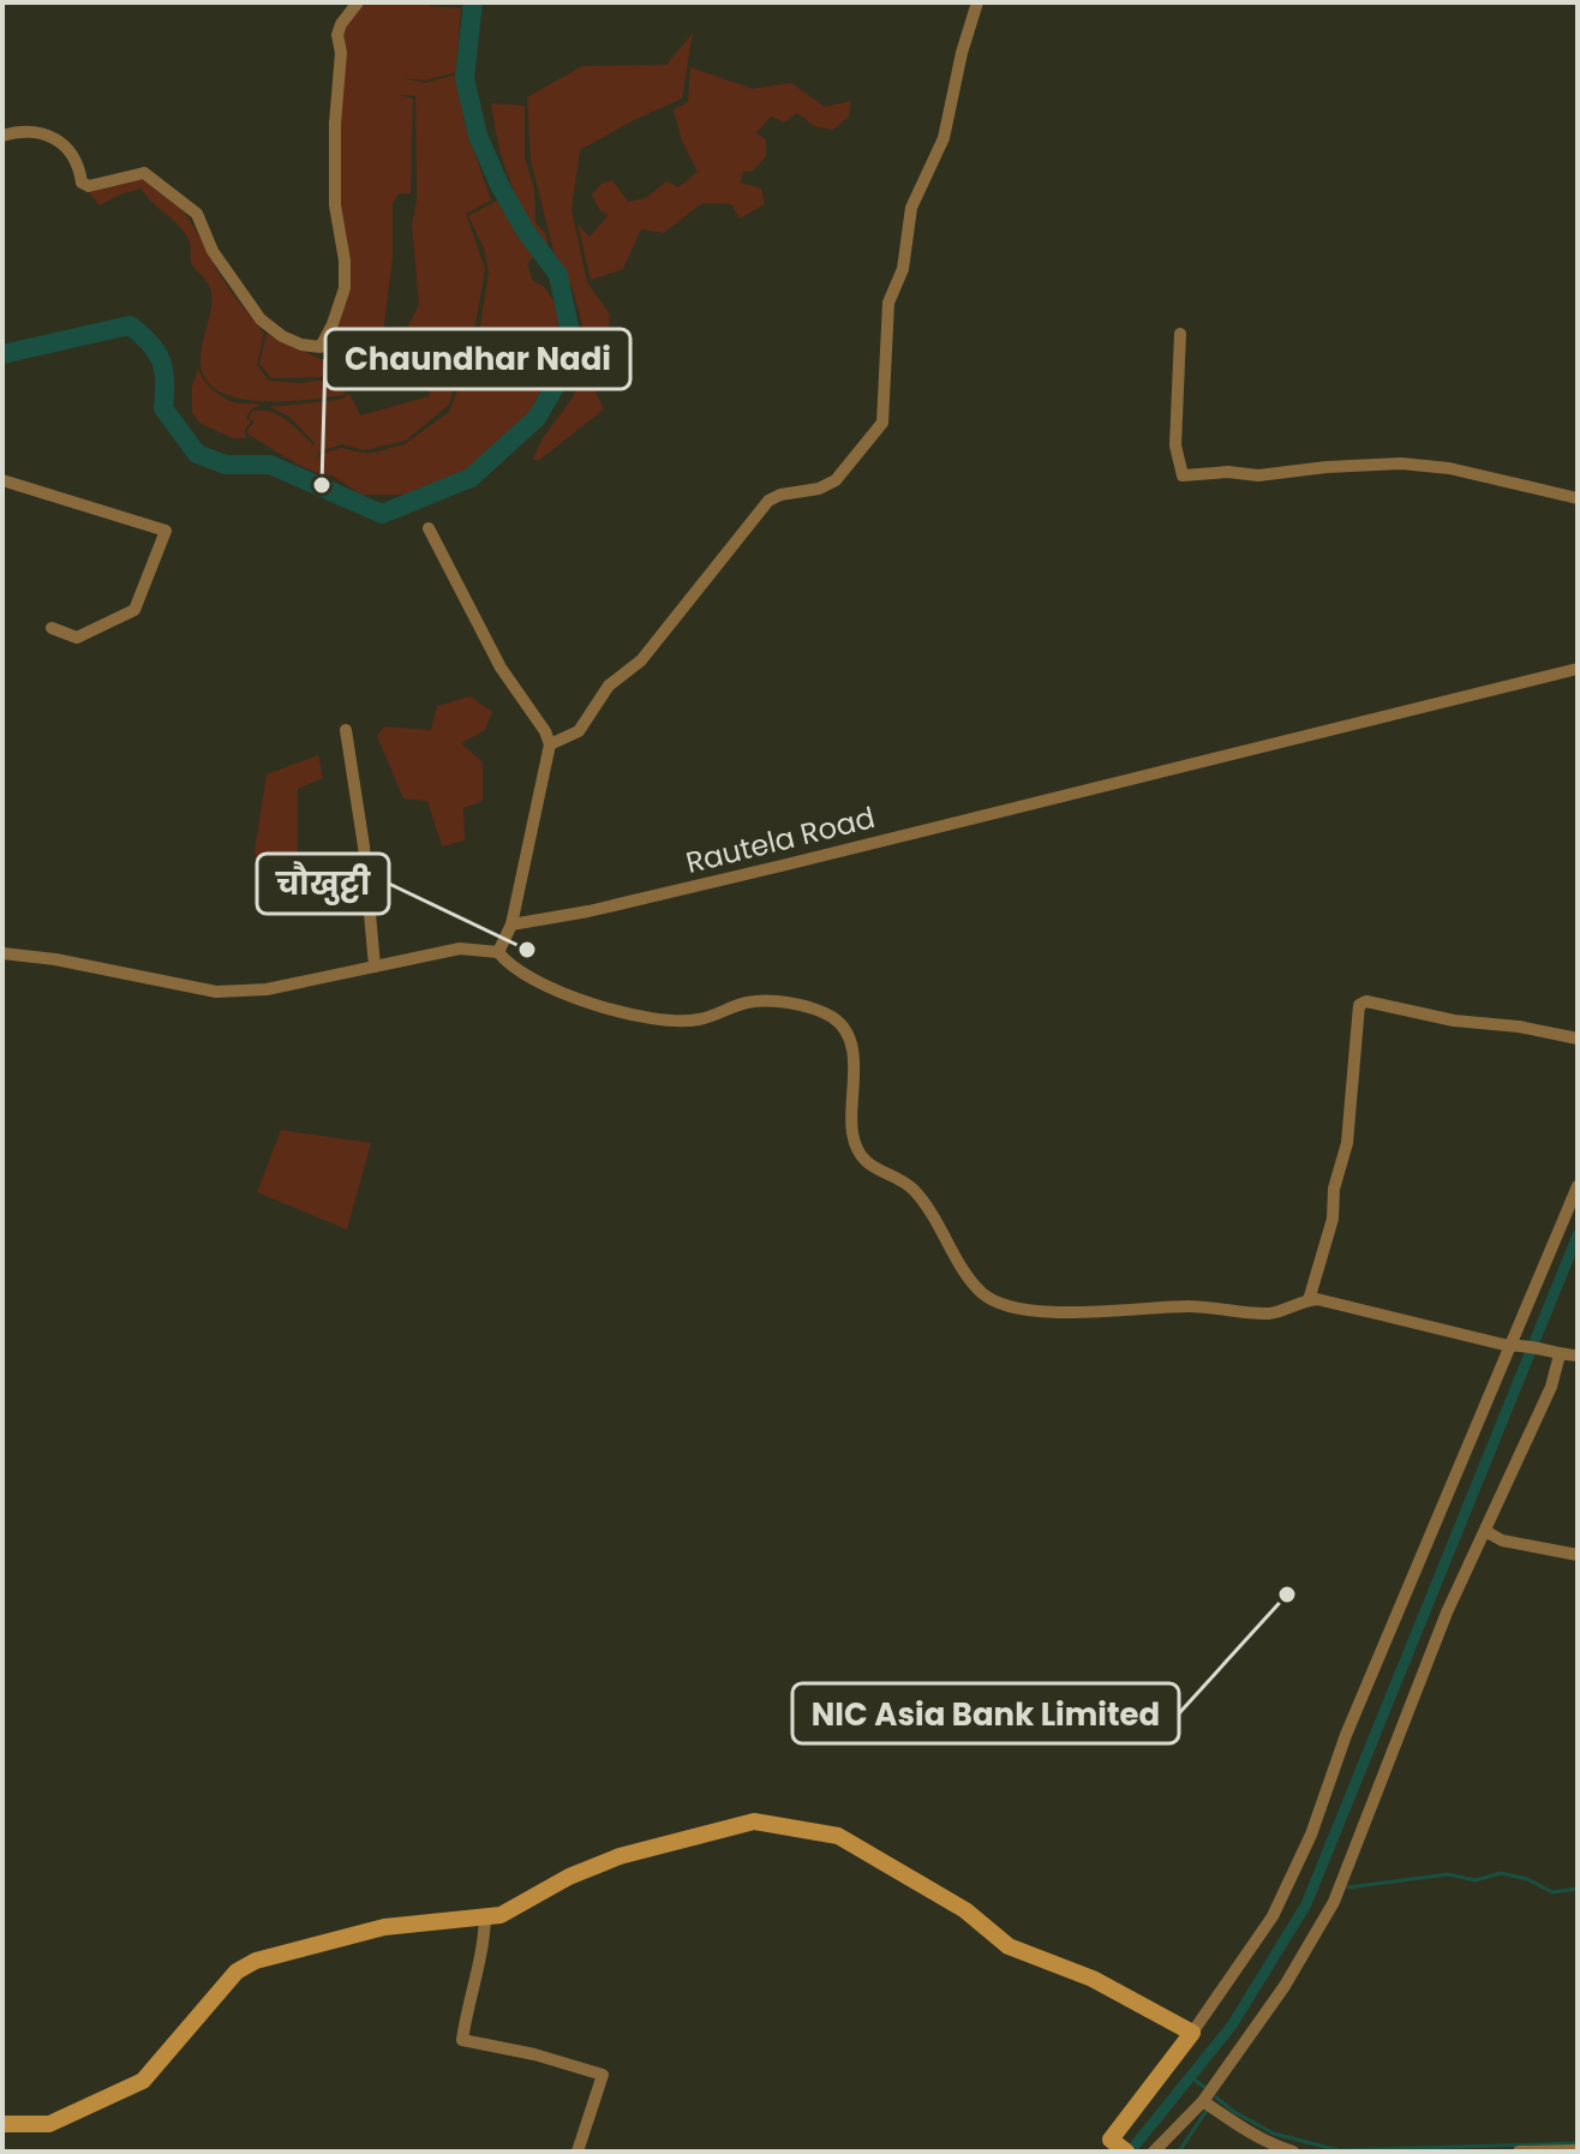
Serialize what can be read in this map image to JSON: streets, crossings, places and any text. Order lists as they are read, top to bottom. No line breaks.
{"streets":{"street":["Rautela Road"]},"places":["Chaundhar Nadi","चौखुट्टी","NIC Asia Bank Limited"]}
